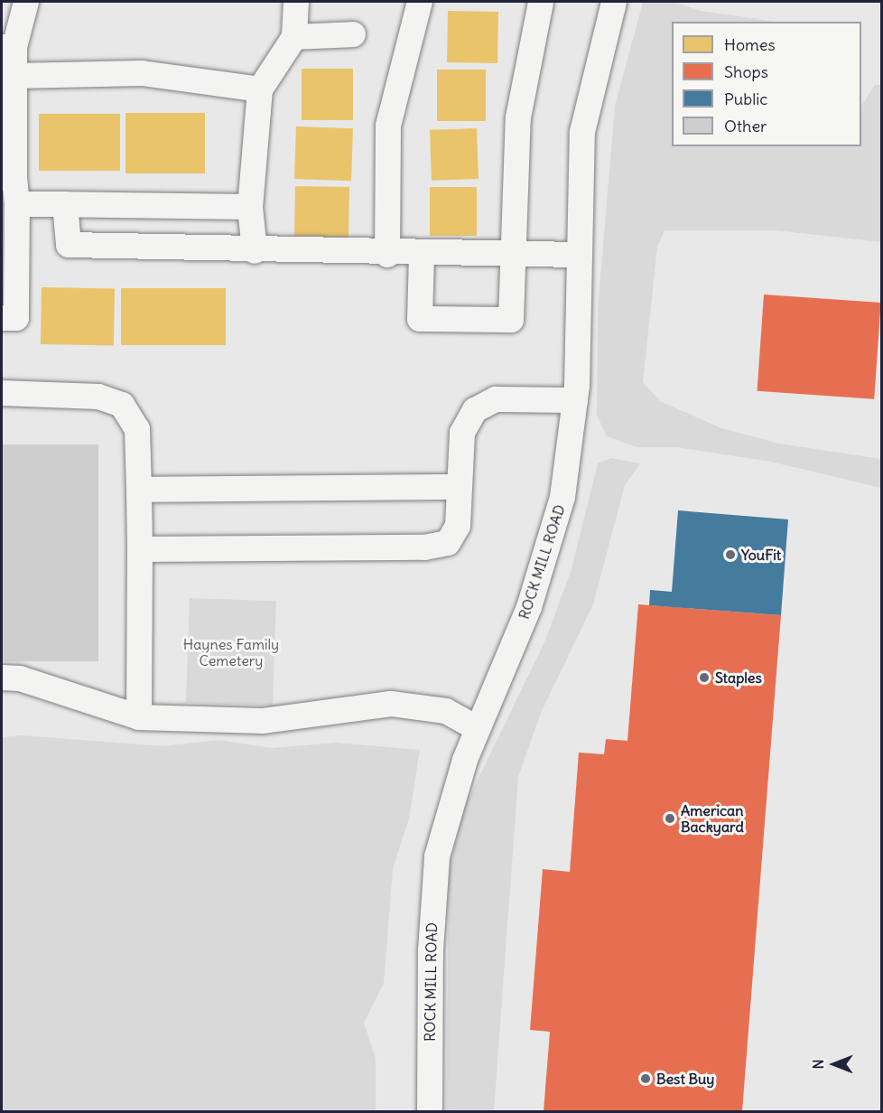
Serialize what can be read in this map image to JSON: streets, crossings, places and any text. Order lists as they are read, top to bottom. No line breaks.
{"streets":{"street":["ROCK MILL ROAD"]},"parks":["Haynes Family Cemetery"],"places":["YouFit","Staples","American Backyard","Best Buy"],"legend":["Homes","Shops","Public","Other"],"north":"left"}
